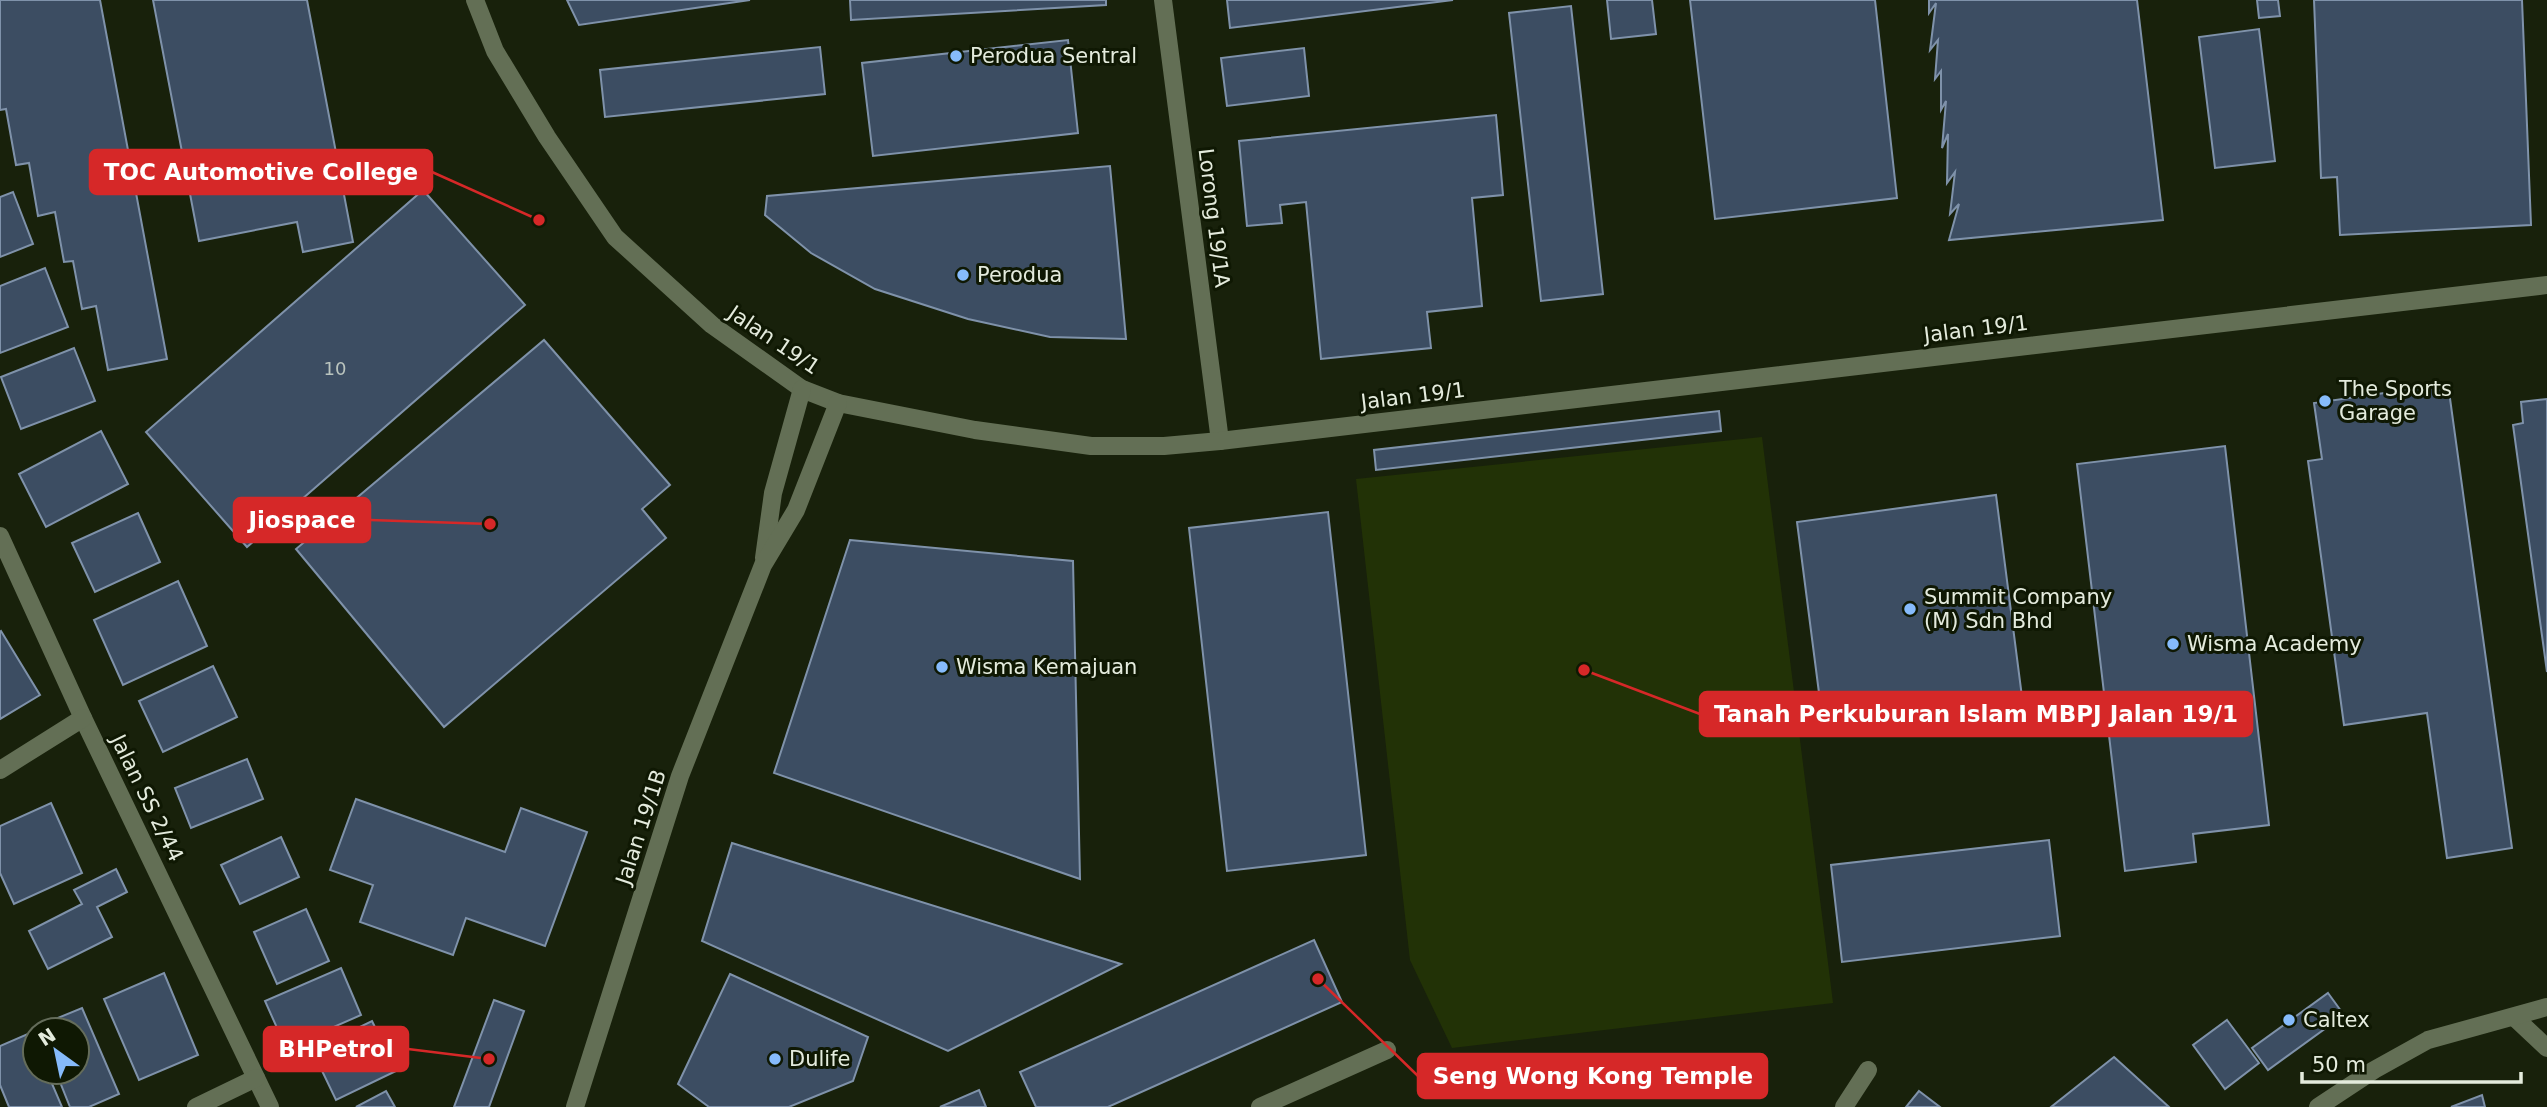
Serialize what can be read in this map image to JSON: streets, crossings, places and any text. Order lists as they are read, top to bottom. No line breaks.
{"streets":{"street":["Lorong 19/1A","Jalan 19/1","Jalan SS 2/44","Jalan 19/1B"]},"crossings":[["Lorong 19/1A","Jalan 19/1"],["Jalan 19/1","Jalan 19/1B"]],"places":["Perodua Sentral","TOC Automotive College","Perodua","The Sports Garage","Jiospace","Summit Company (M) Sdn Bhd","Wisma Academy","Wisma Kemajuan","Tanah Perkuburan Islam MBPJ Jalan 19/1","Seng Wong Kong Temple","Caltex","BHPetrol","Dulife"],"house_numbers":["10"],"scale_bar":"50 m","north":"top left"}
